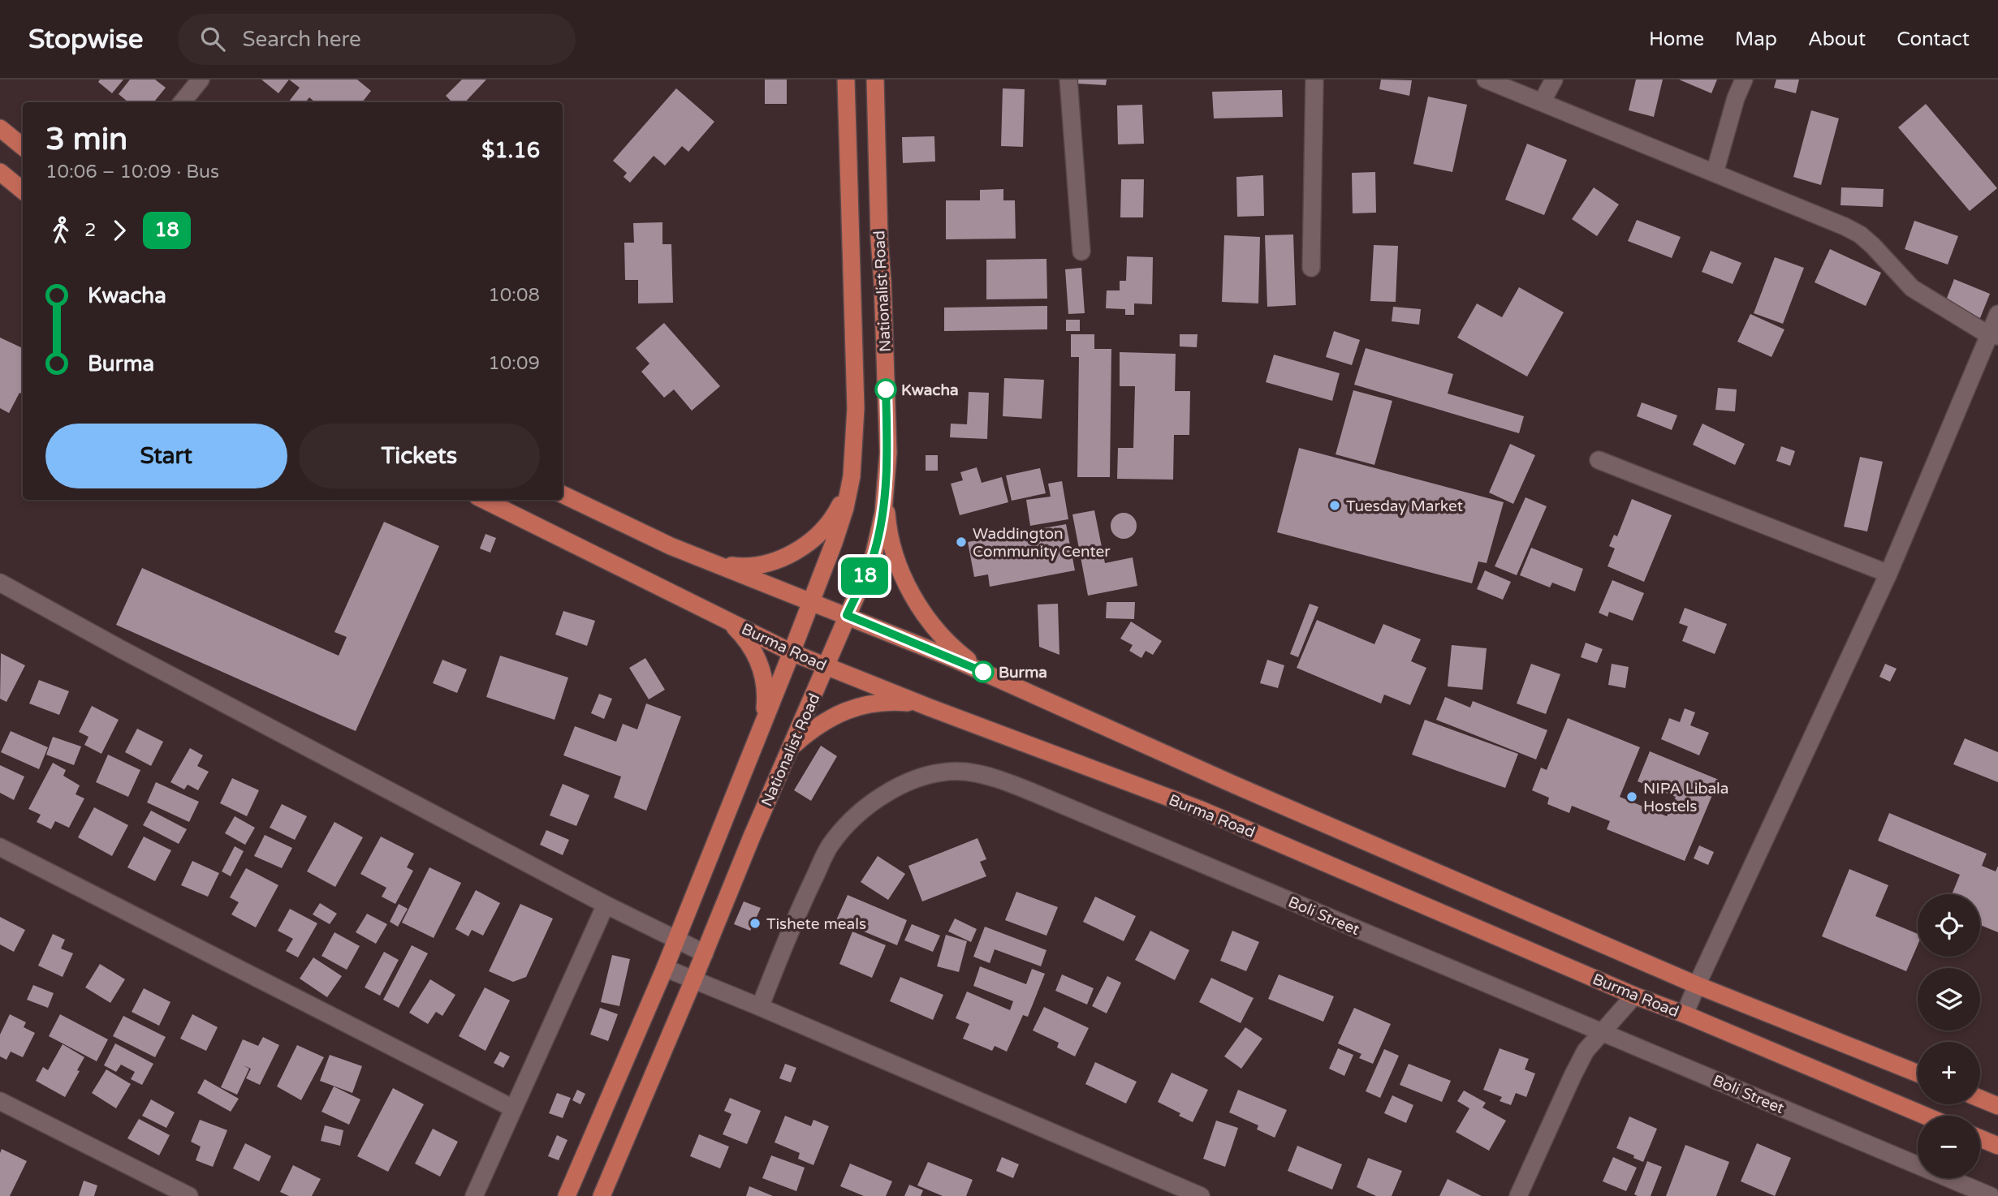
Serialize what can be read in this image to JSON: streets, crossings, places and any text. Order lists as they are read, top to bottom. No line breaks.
{"streets":{"main road":["Nationalist Road","Burma Road"],"street":["Boli Street"]},"crossings":[["Nationalist Road","Burma Road"]],"places":["Kwacha","Tuesday Market","Waddington Community Center","Burma","NIPA Libala Hostels","Tishete meals"],"lines":["bus line 18"],"page":{"header":"Stopwise","search":"Search here","nav":["Home","Map","About","Contact"],"on_map":"18","heading":["3 min","10:06 – 10:09 · Bus","$1.16"],"legs":["2","18"],"list":[{"name":"Kwacha","value":"10:08"},{"name":"Burma","value":"10:09"}],"buttons":["Start","Tickets"],"map_buttons":["+","−"]}}
